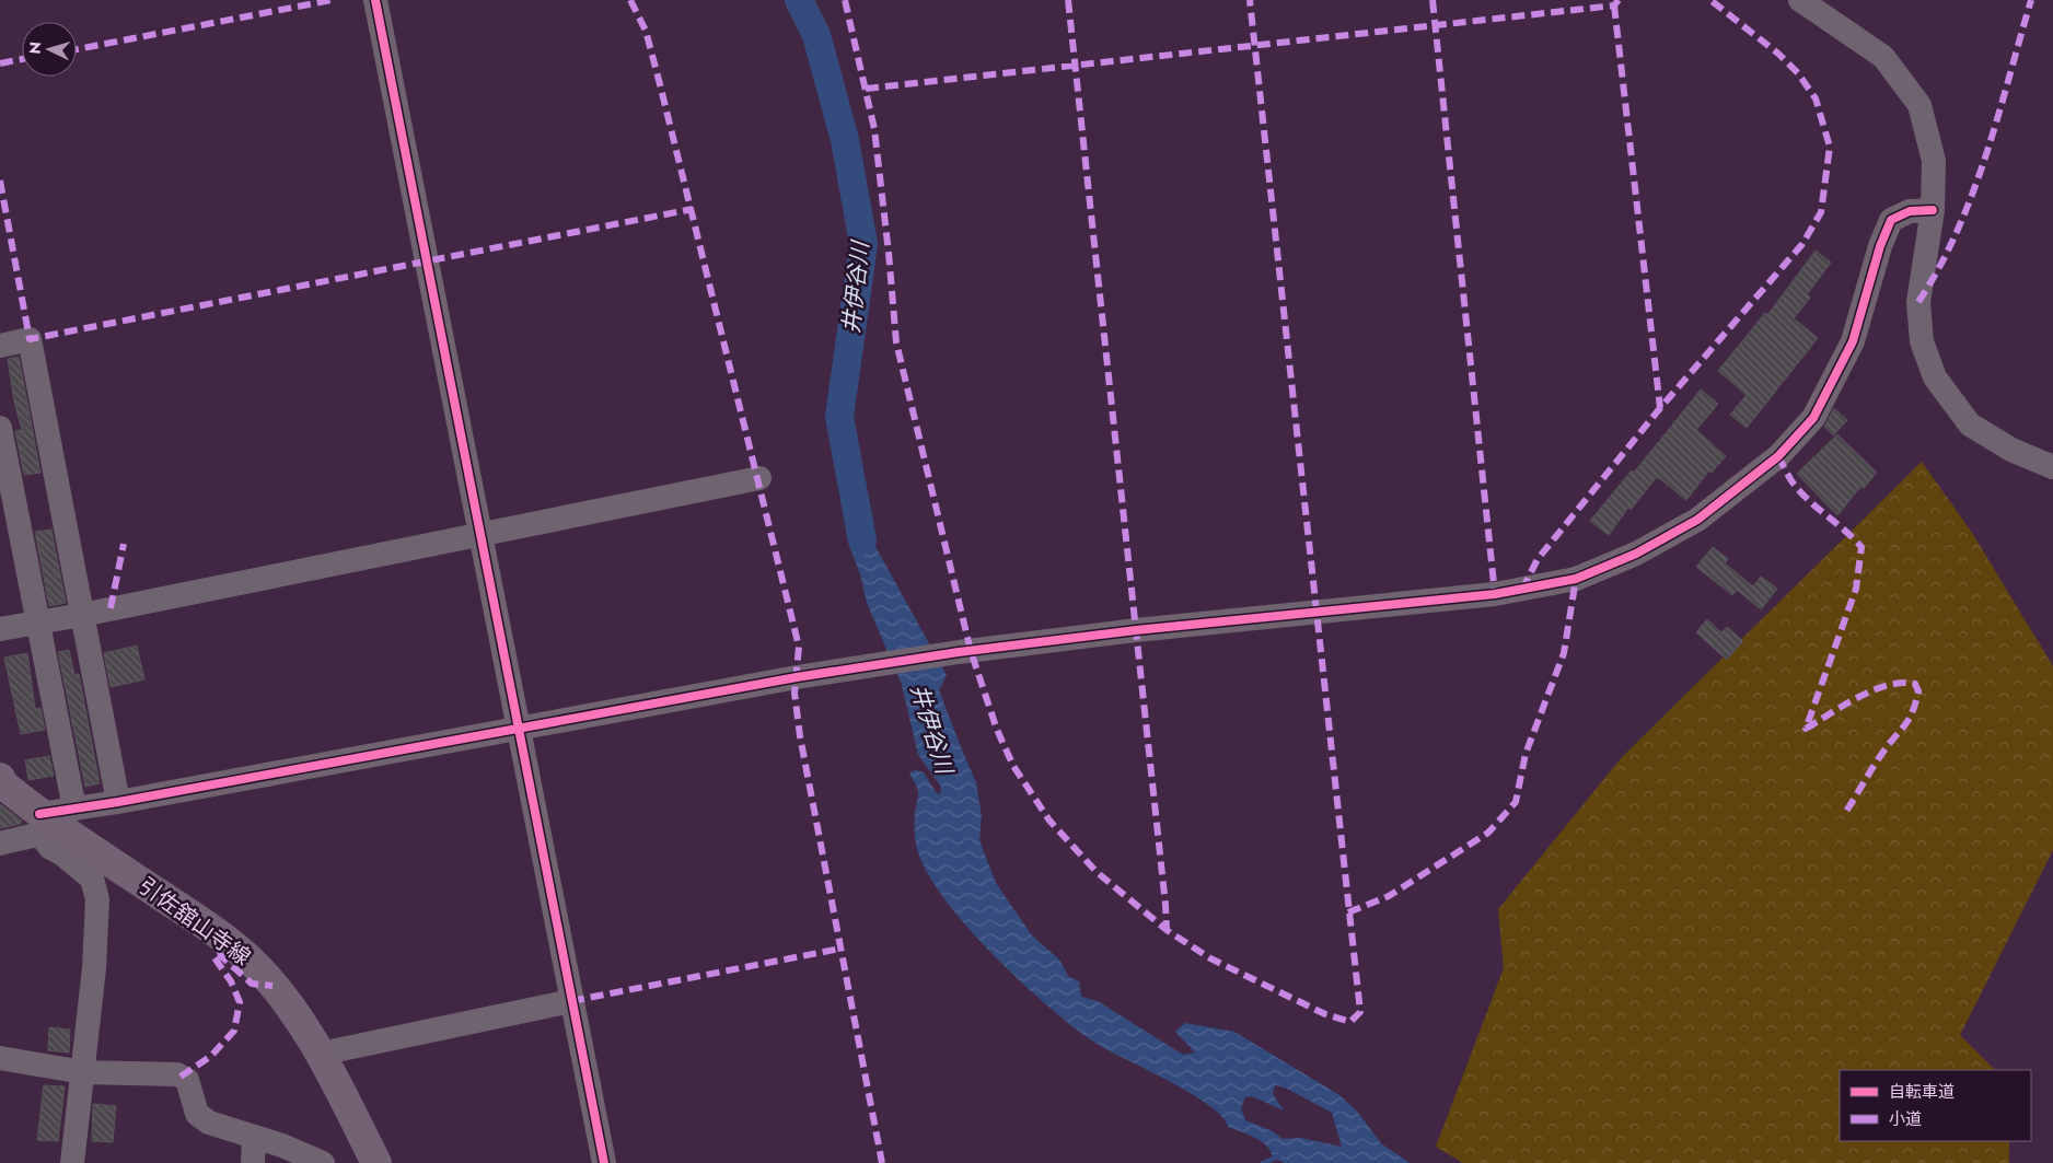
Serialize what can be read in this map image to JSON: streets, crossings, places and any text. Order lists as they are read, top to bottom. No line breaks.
{"streets":{"main road":["引佐舘山寺線"]},"water":["井伊谷川"],"legend":["自転車道","小道"],"north":"left"}
